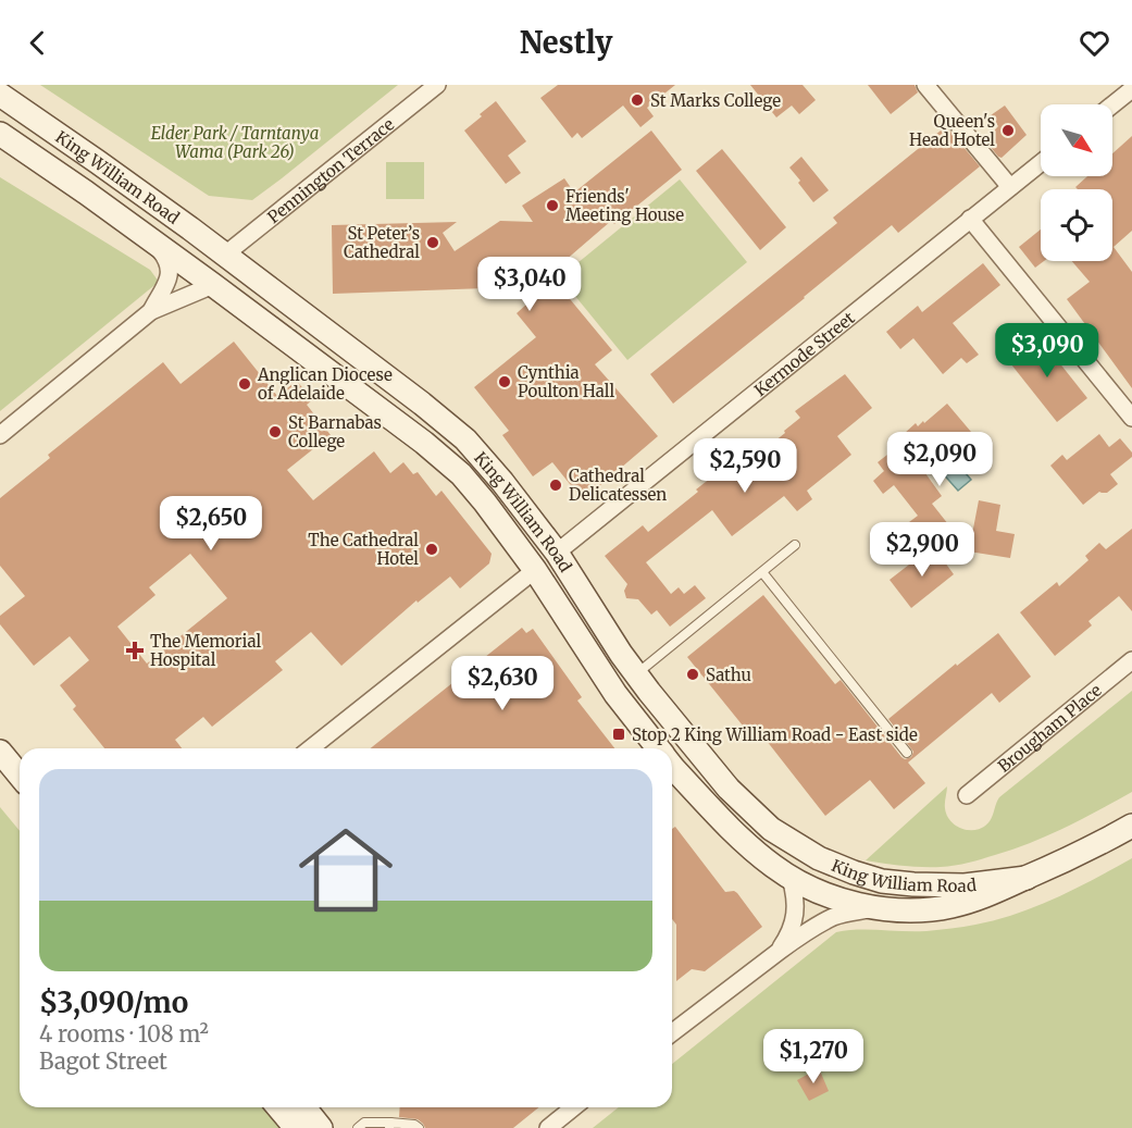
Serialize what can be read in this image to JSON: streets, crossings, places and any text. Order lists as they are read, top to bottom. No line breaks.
{"streets":{"main road":["King William Road"],"street":["Pennington Terrace","Kermode Street","Brougham Place"]},"crossings":[["Pennington Terrace","King William Road"],["King William Road","Kermode Street"]],"parks":["Elder Park / Tarntanya Wama (Park 26)"],"places":{"other":["St Marks College","Queen's Head Hotel","Friends' Meeting House","St Peter’s Cathedral","Cynthia Poulton Hall","Anglican Diocese of Adelaide","St Barnabas College","Cathedral Delicatessen","The Cathedral Hotel","Sathu"],"health":["The Memorial Hospital"],"transit":["Stop 2 King William Road - East side"]},"north":"bottom right","page":{"header":"Nestly","price":["$3,040","$3,090","$2,090","$2,590","$2,650","$2,900","$2,630","$1,270"],"list":[{"name":"$3,090/mo","note":"4 rooms · 108 m² · Bagot Street"}]}}
